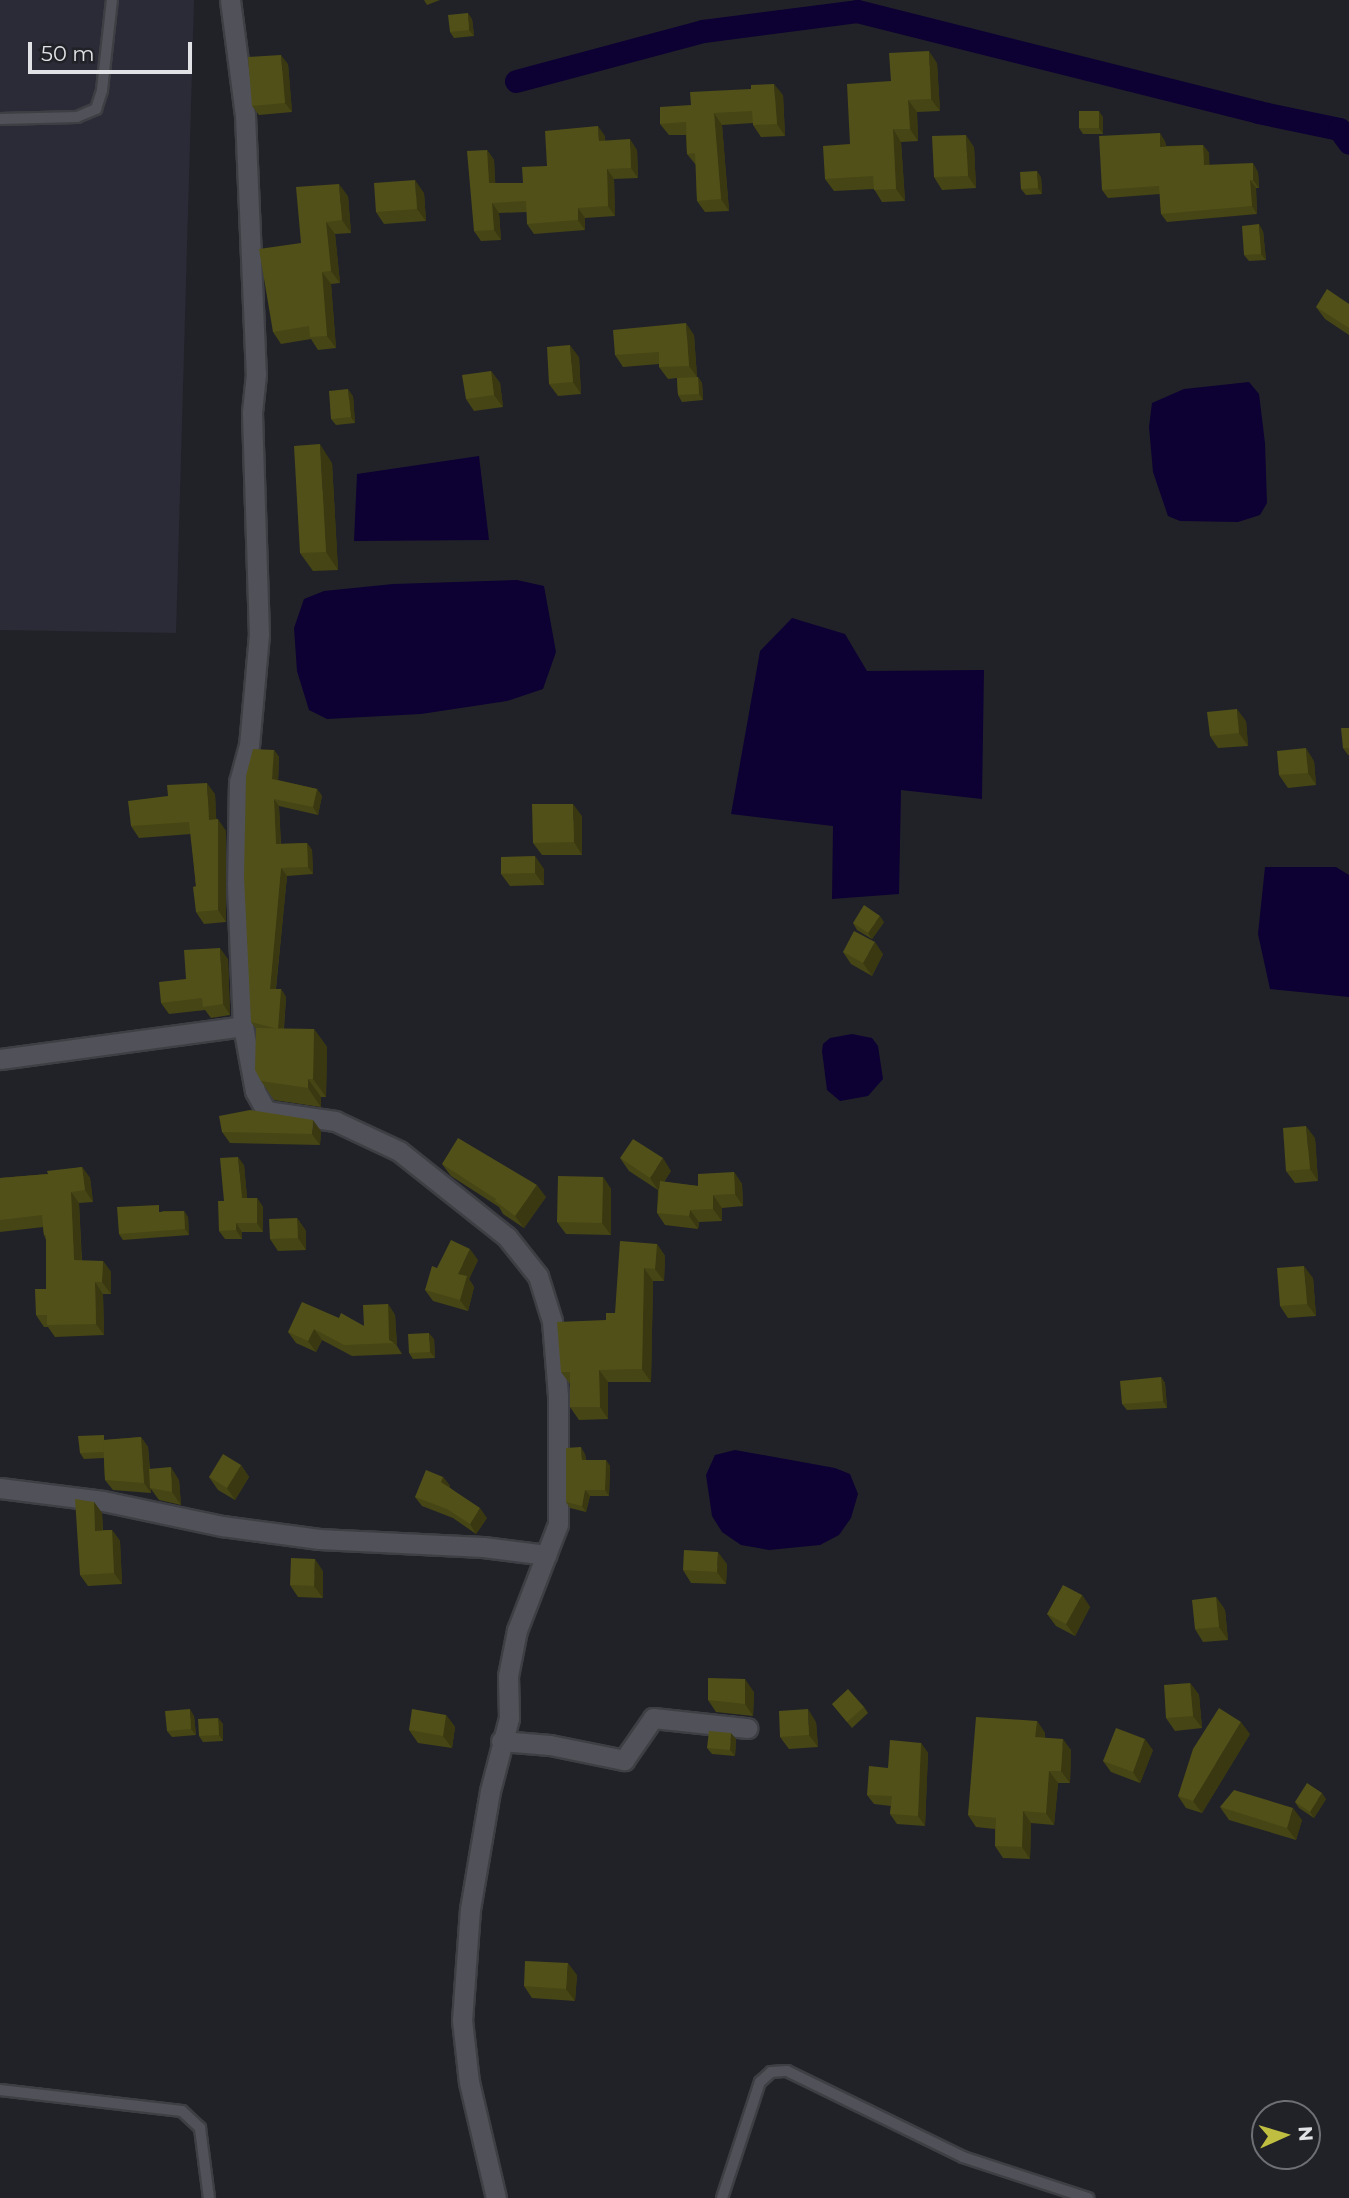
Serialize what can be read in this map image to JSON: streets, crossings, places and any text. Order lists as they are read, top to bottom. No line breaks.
{"scale_bar":"50 m","north":"right"}
